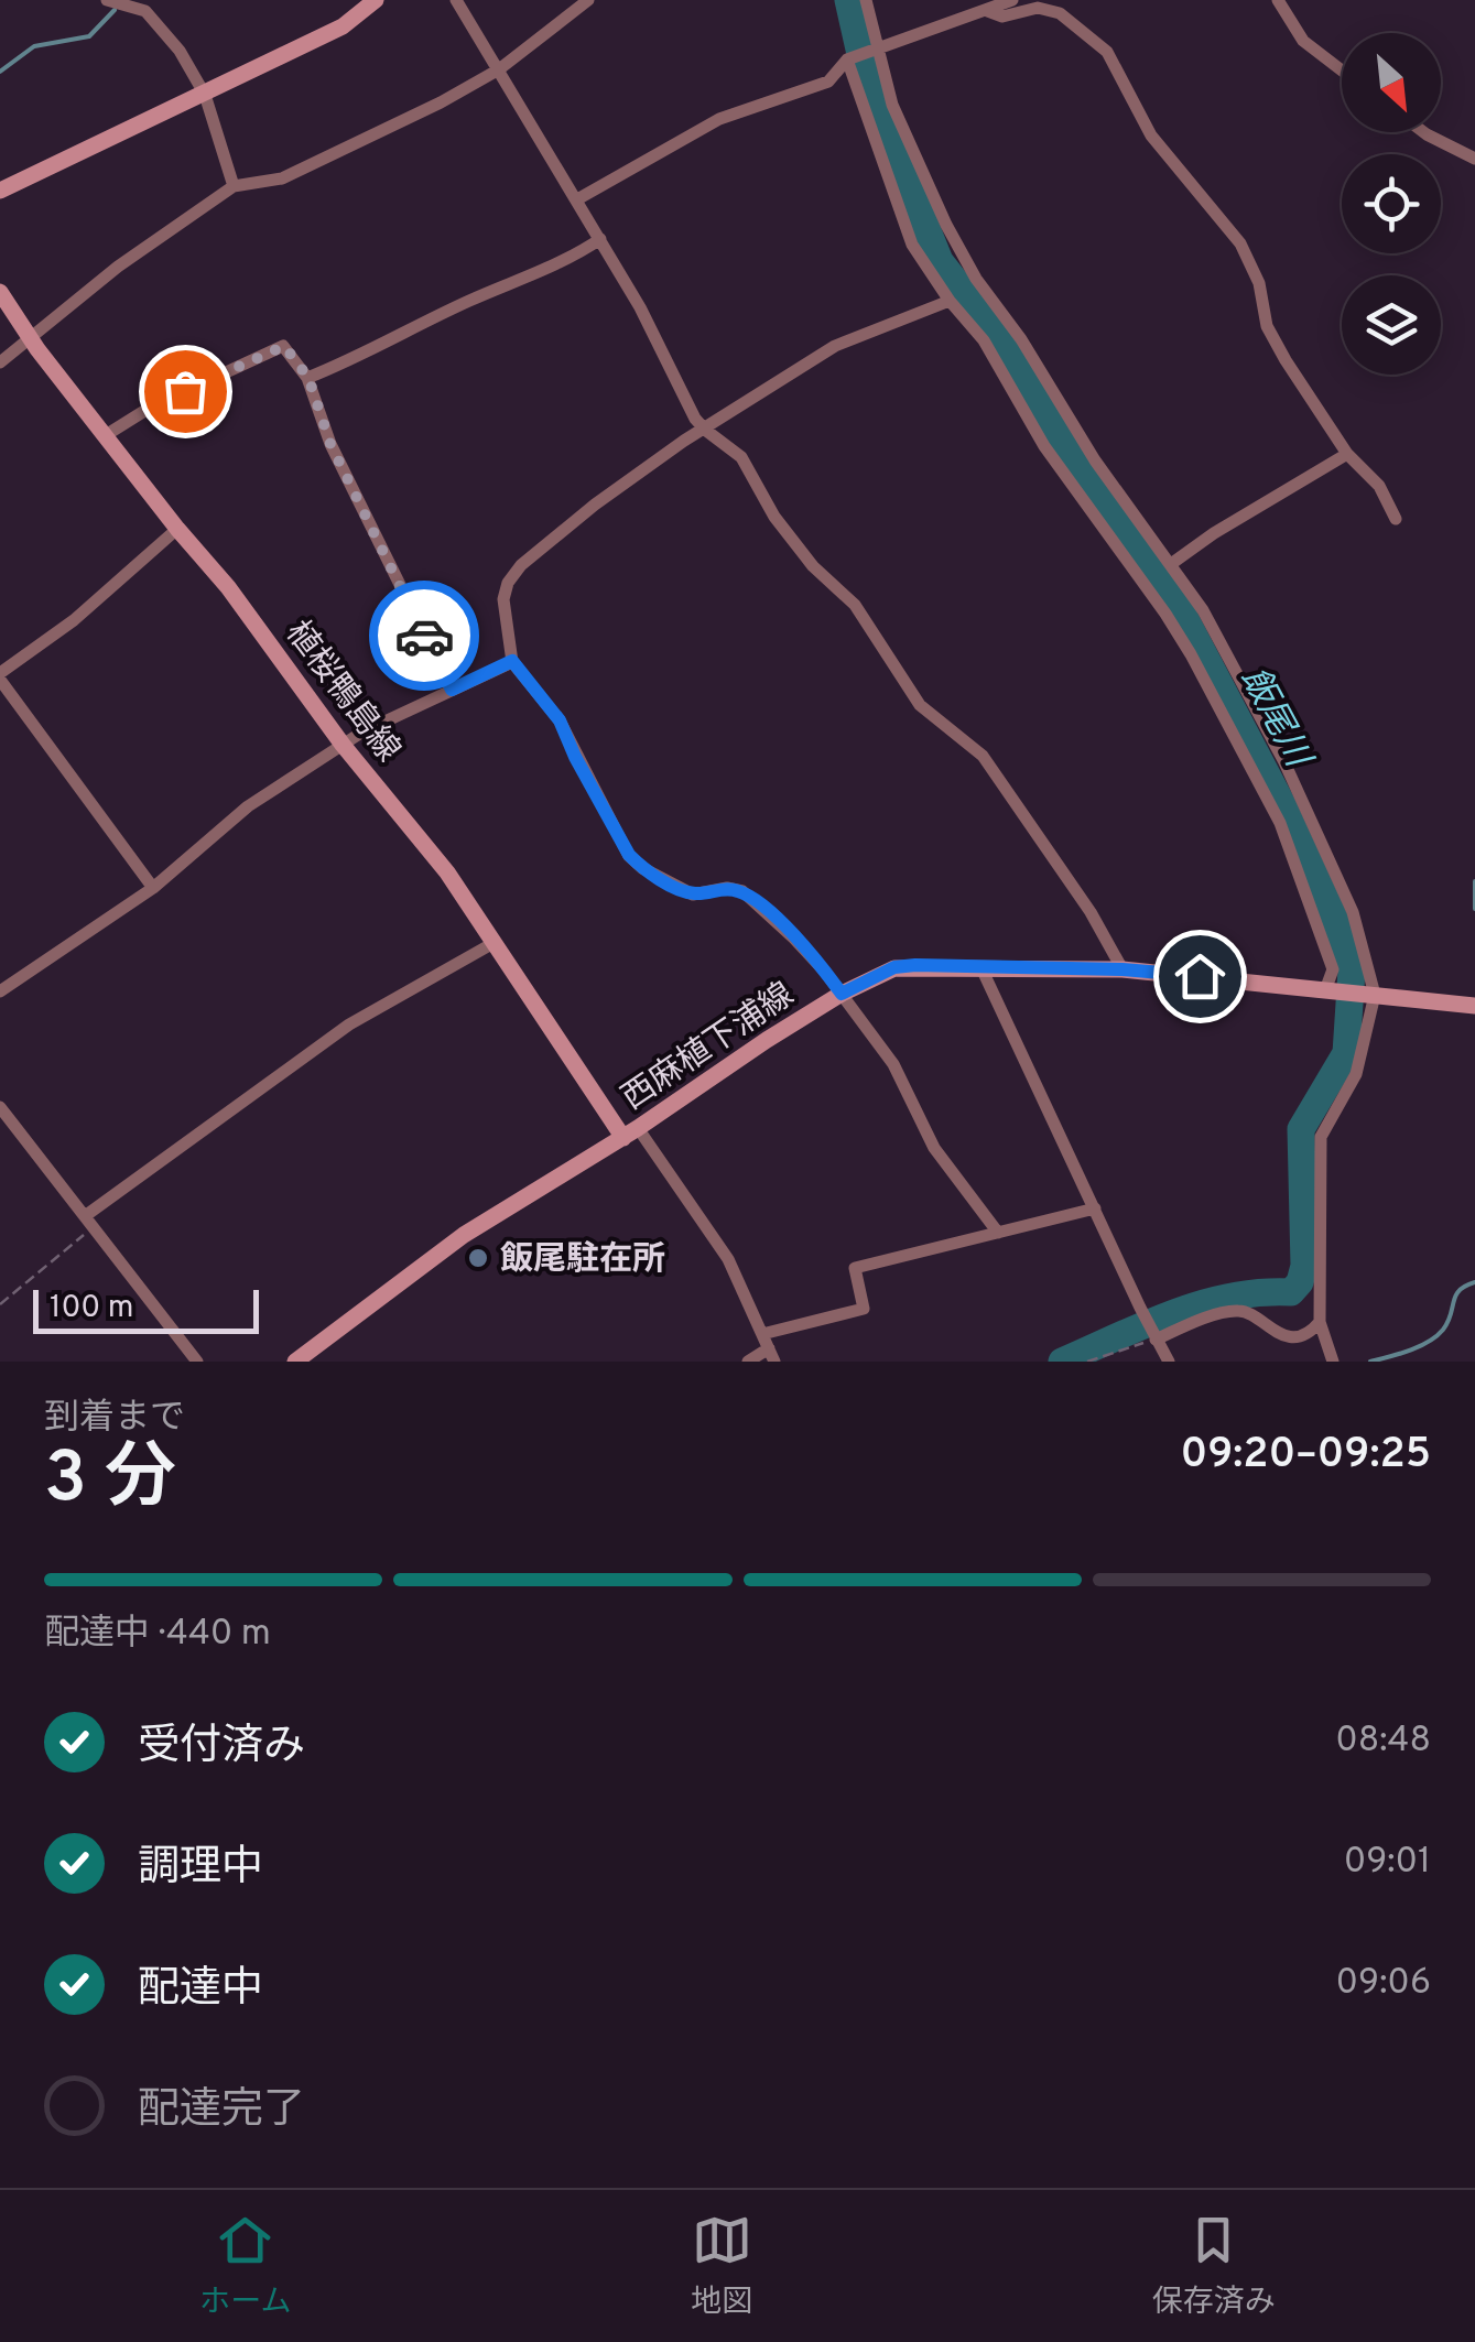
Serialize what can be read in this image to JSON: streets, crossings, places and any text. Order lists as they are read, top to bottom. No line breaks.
{"streets":{"main road":["植桜鴨島線","西麻植下浦線"]},"crossings":[["植桜鴨島線","西麻植下浦線"]],"water":["飯尾川"],"places":["飯尾駐在所"],"scale_bar":"100 m","north":"bottom right","page":{"scale":"100 m","heading":["3 分","到着まで","09:20–09:25"],"bar":"配達中 · 440 m","list":[["受付済み","08:48"],["調理中","09:01"],["配達中","09:06"],"配達完了"],"tabs":["ホーム","地図","保存済み"]}}
